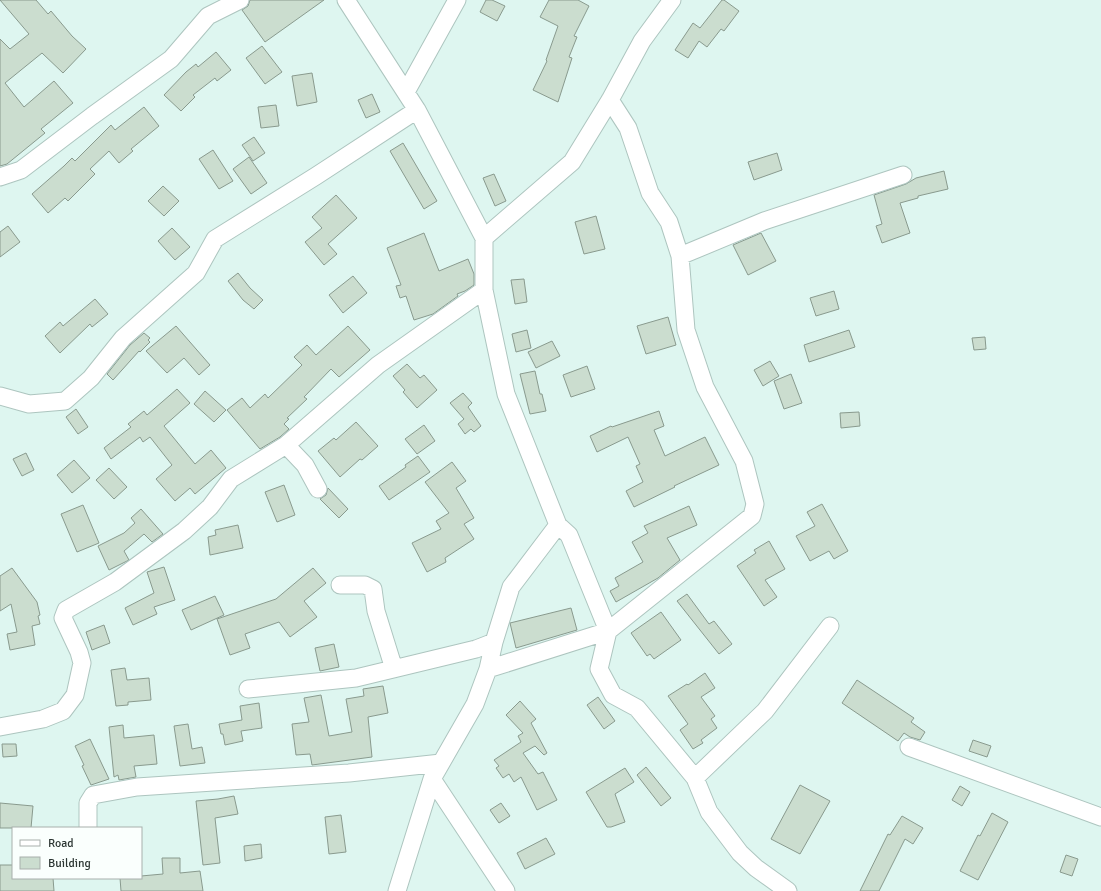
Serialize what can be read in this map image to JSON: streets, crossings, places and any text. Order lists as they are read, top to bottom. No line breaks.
{"legend":["Road","Building"]}
